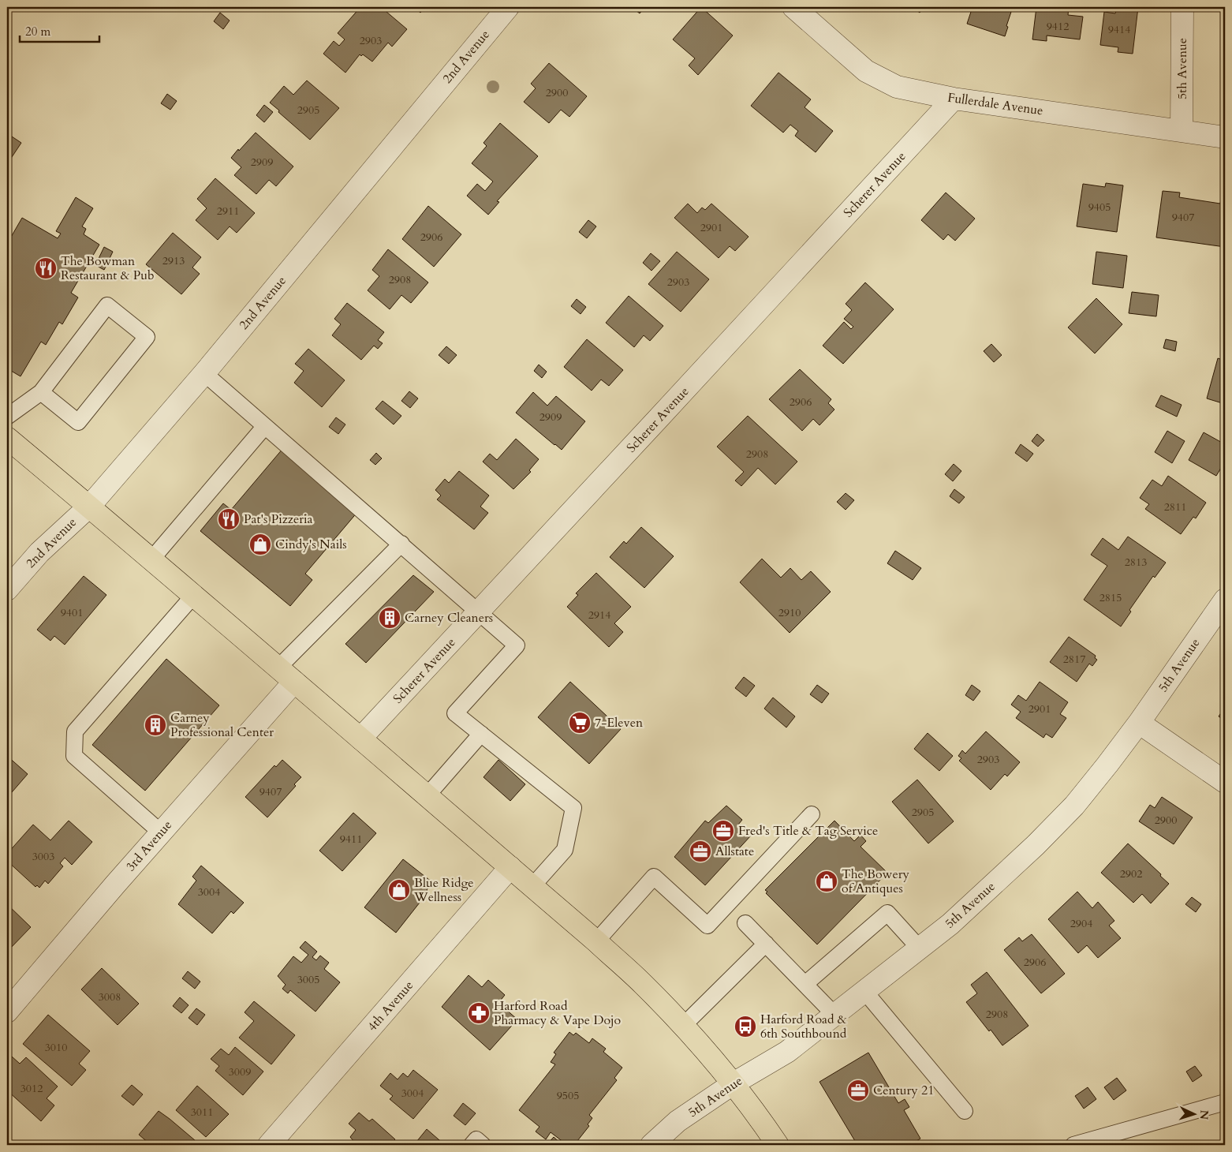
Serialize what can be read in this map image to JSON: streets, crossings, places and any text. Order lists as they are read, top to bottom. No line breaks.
{"streets":{"street":["2nd Avenue","5th Avenue","Fullerdale Avenue","Scherer Avenue","3rd Avenue","4th Avenue"]},"crossings":[["5th Avenue","Fullerdale Avenue"],["Fullerdale Avenue","Scherer Avenue"]],"places":{"restaurant":["The Bowman Restaurant & Pub","Pat's Pizzeria"],"shop":["Cindy's Nails","The Bowery of Antiques","Blue Ridge Wellness"],"building":["Carney Cleaners","Carney Professional Center"],"supermarket":["7-Eleven"],"office":["Fred's Title & Tag Service","Allstate","Century 21"],"pharmacy":["Harford Road Pharmacy & Vape Dojo"],"bus stop":["Harford Road & 6th Southbound"]},"house_numbers":["9412","9414","2903","2900","2905","2909","9405","2911","9407","2901","2906","2913","2908","2903","2906","2909","2908","2811","2813","2815","9401","2910","2914","2817","2901","2903","9407","2905","2900","9411","3003","2902","3004","2904","2906","3005","3008","2908","3010","3009","3012","3004","9505","3011"],"scale_bar":"20 m","north":"right"}
